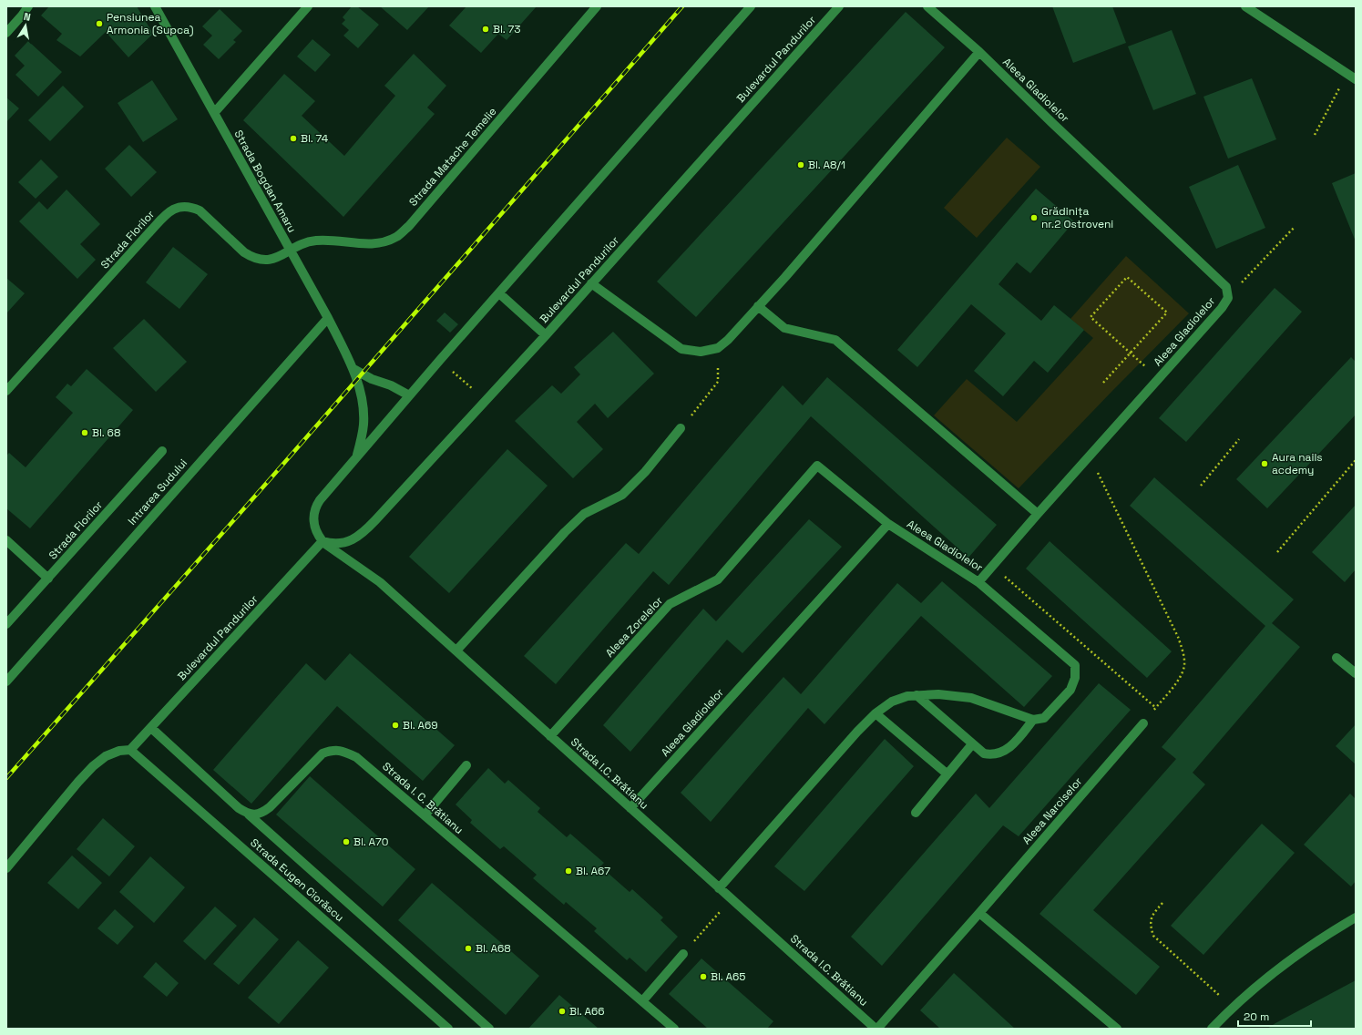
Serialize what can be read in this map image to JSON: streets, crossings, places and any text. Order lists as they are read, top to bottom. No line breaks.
{"streets":{"street":["Bulevardul Pandurilor","Aleea Gladiolelor","Strada Matache Temelie","Strada Bogdan Amaru","Strada Florilor","Intrarea Sudului","Aleea Zorelelor","Strada I.C. Brătianu","Strada I. C. Brătianu","Aleea Narciselor","Strada Eugen Ciorăscu"]},"crossings":[["Bulevardul Pandurilor","Strada I.C. Brătianu"],["Bulevardul Pandurilor","Strada Eugen Ciorăscu"],["Aleea Gladiolelor","Aleea Zorelelor"],["Aleea Gladiolelor","Strada I.C. Brătianu"],["Strada Matache Temelie","Strada Bogdan Amaru"],["Strada Matache Temelie","Strada Florilor"],["Strada Bogdan Amaru","Strada Florilor"],["Strada Bogdan Amaru","Intrarea Sudului"],["Aleea Zorelelor","Strada I.C. Brătianu"],["Strada I.C. Brătianu","Aleea Narciselor"]],"places":["Pensiunea Armonia (Supca)","Bl. 73","Bl. 74","Bl. A8/1","Grădinița nr.2 Ostroveni","Bl. 68","Aura nails acdemy","Bl. A69","Bl. A70","Bl. A67","Bl. A68","Bl. A65","Bl. A66"],"scale_bar":"20 m","north":"top"}
